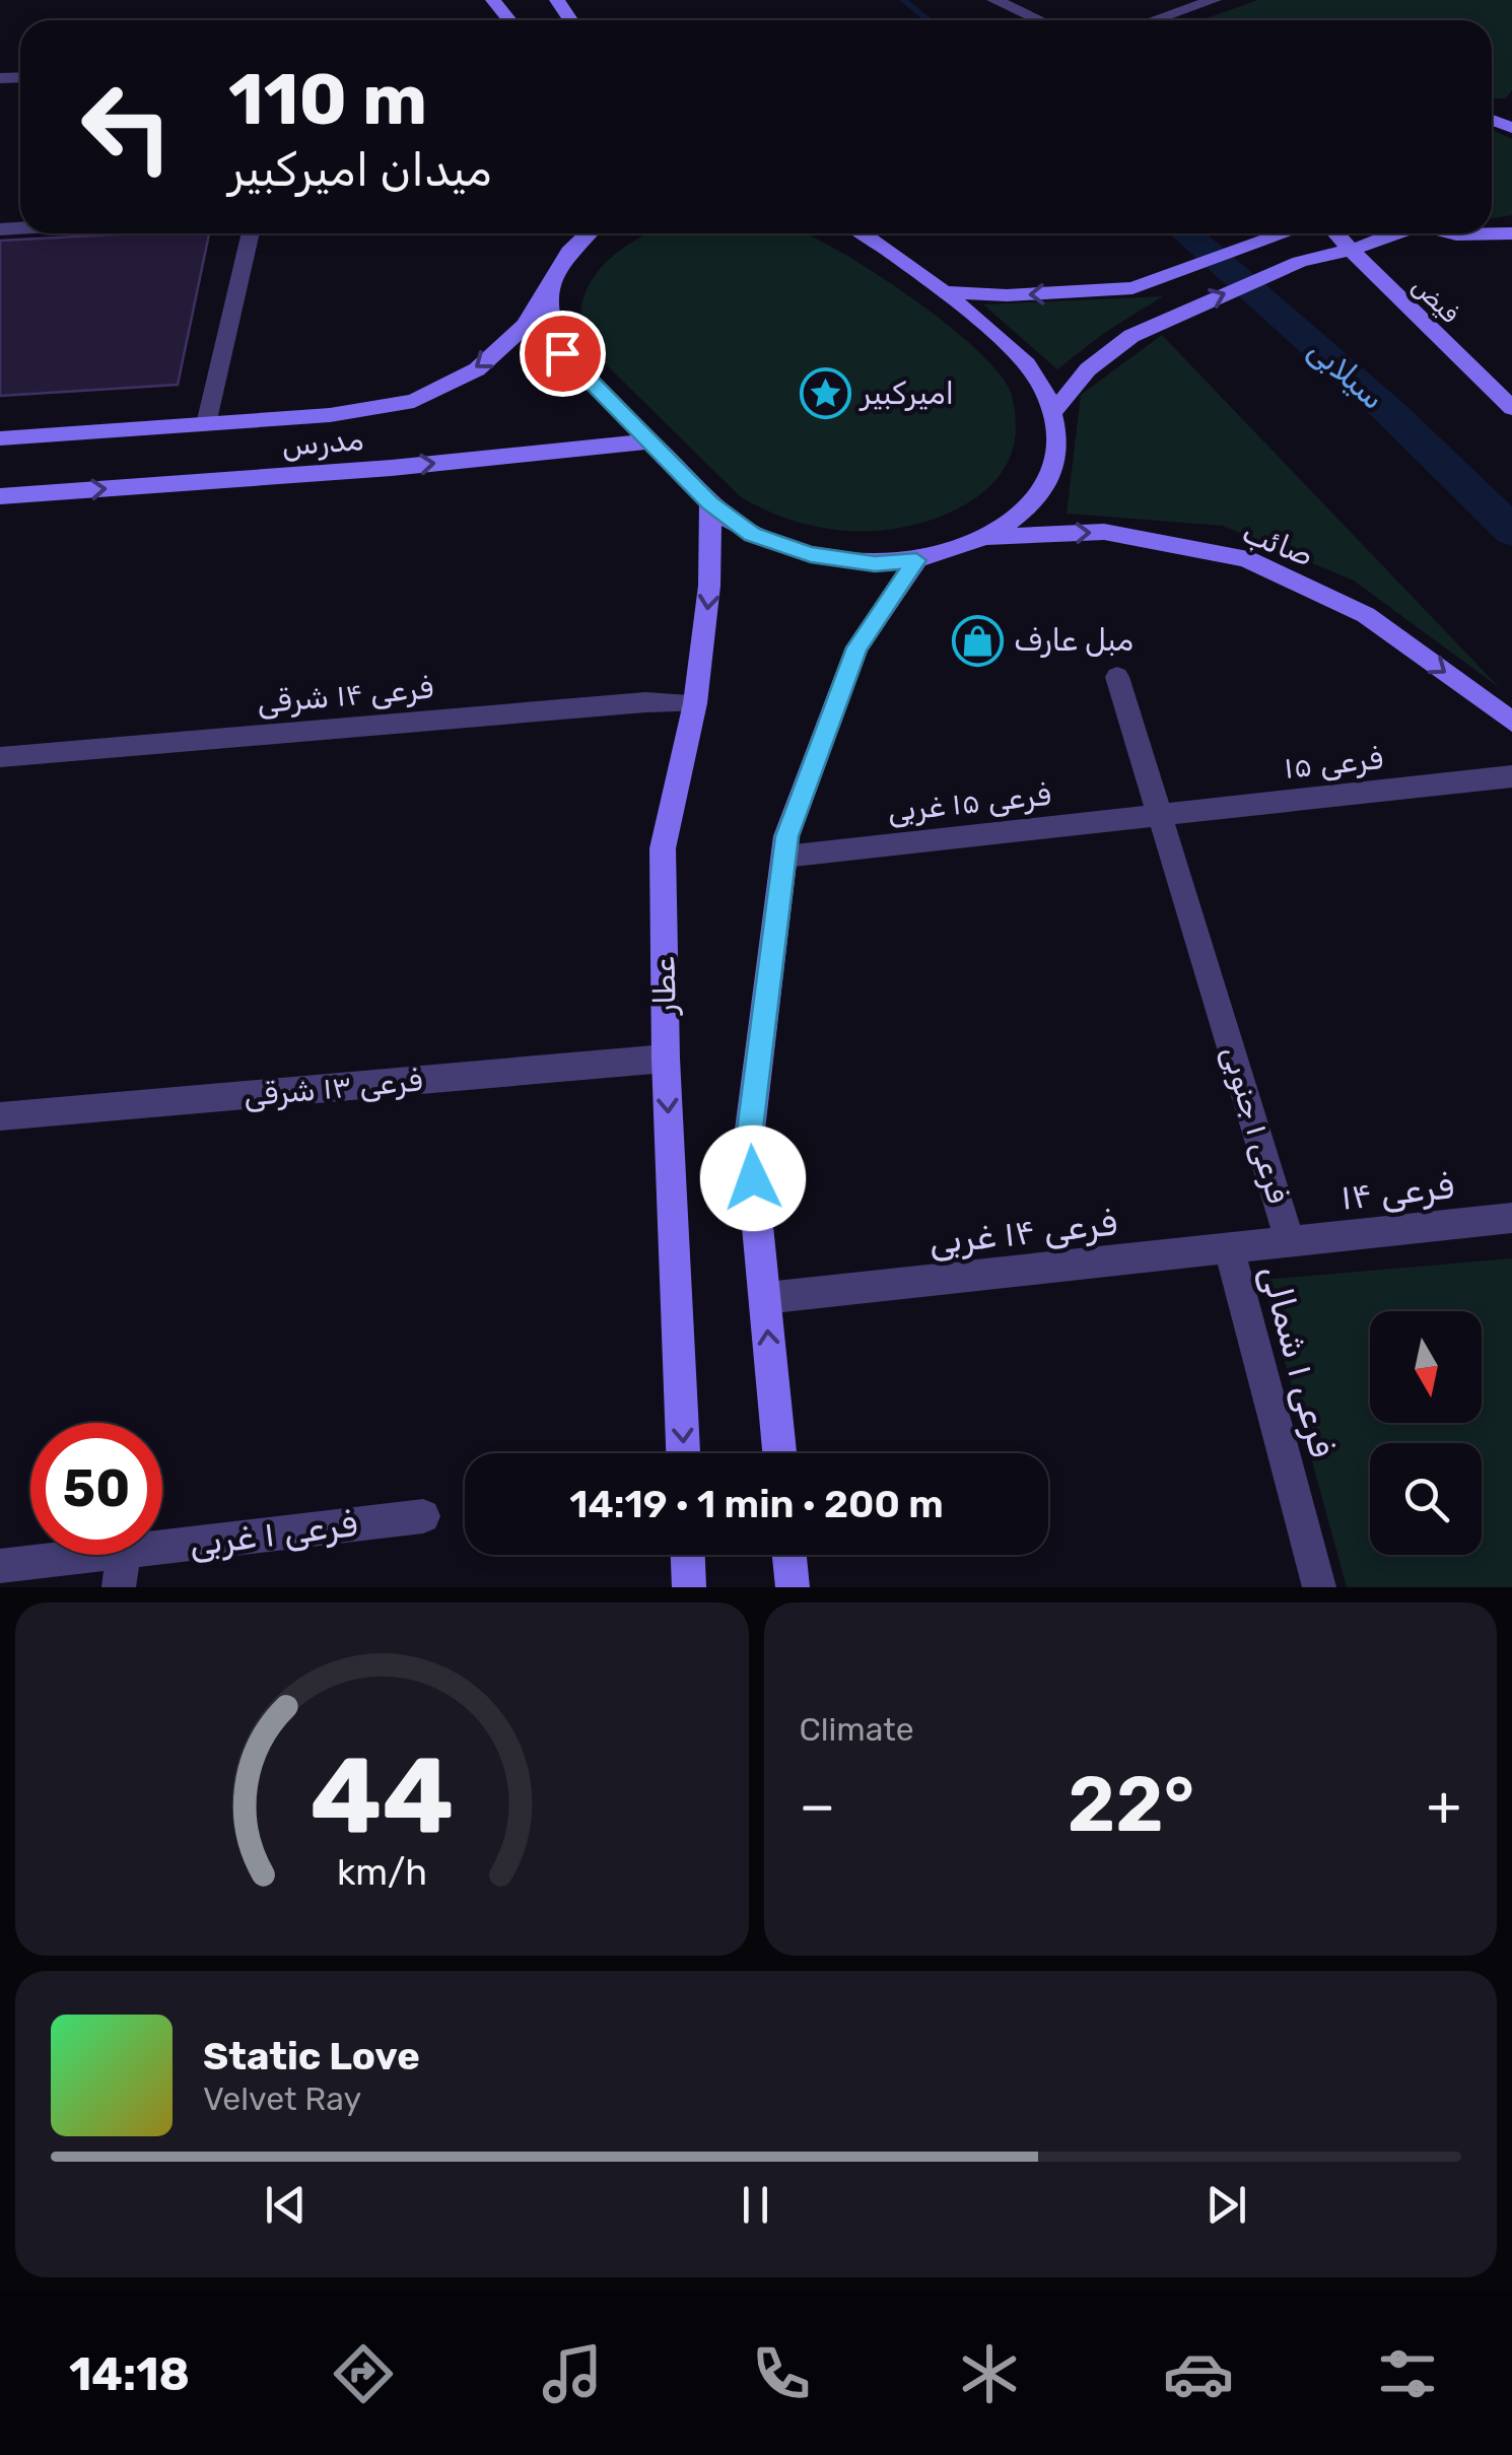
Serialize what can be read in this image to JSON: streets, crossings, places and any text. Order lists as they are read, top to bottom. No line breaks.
{"streets":{"main road":["فیض","مدرس","صائب","عطار"],"street":["فرعی ۱۴ شرقی","فرعی ۱۵","فرعی ۱۵ غربی","فرعی ۱۳ شرقی","فرعی ۱ جنوبی","فرعی ۱۴","فرعی ۱۴ غربی","فرعی ۱ شمالی","فرعی ۱ غربی"]},"crossings":[["فرعی ۱۴ شرقی","عطار"],["فرعی ۱۵","فرعی ۱۵ غربی"],["فرعی ۱۵","فرعی ۱ جنوبی"],["فرعی ۱۵ غربی","فرعی ۱ جنوبی"],["عطار","فرعی ۱۳ شرقی"],["فرعی ۱ جنوبی","فرعی ۱۴"],["فرعی ۱ جنوبی","فرعی ۱۴ غربی"],["فرعی ۱۴","فرعی ۱۴ غربی"],["فرعی ۱۴ غربی","فرعی ۱ شمالی"]],"one_way":["صائب"],"water":["سیلابی"],"places":{"place":["امیرکبیر"],"shop":["مبل عارف"]},"north":"bottom","page":{"turn":["110 m","میدان امیرکبیر"],"limit":"50","trip":"14:19 · 1 min · 200 m","tile":"Climate","heat":["−","22°","+"],"song":["Static Love","Velvet Ray"],"tabs":"14:18","gauge":["44","km/h"]}}
